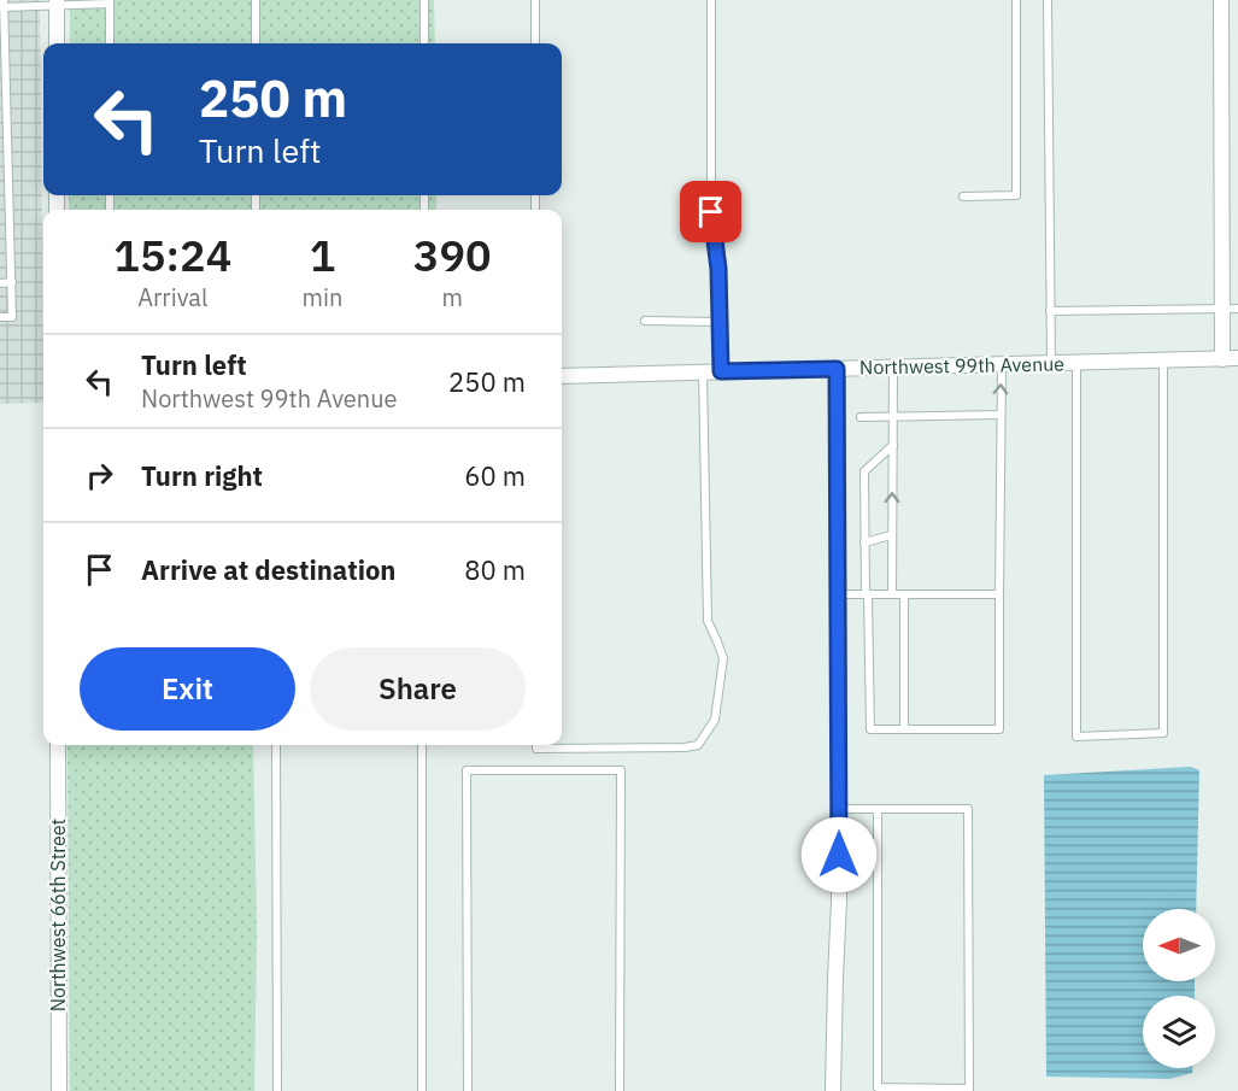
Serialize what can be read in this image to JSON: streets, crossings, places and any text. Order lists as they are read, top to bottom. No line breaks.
{"streets":{"street":["Northwest 99th Avenue","Northwest 66th Street"]},"north":"left","page":{"turn":["250 m","Turn left"],"eta":["15:24","Arrival","1","min","390","m"],"list":[{"name":"Turn left","note":"Northwest 99th Avenue","value":"250 m"},{"name":"Turn right","value":"60 m"},{"name":"Arrive at destination","value":"80 m"}],"buttons":["Exit","Share"]}}
